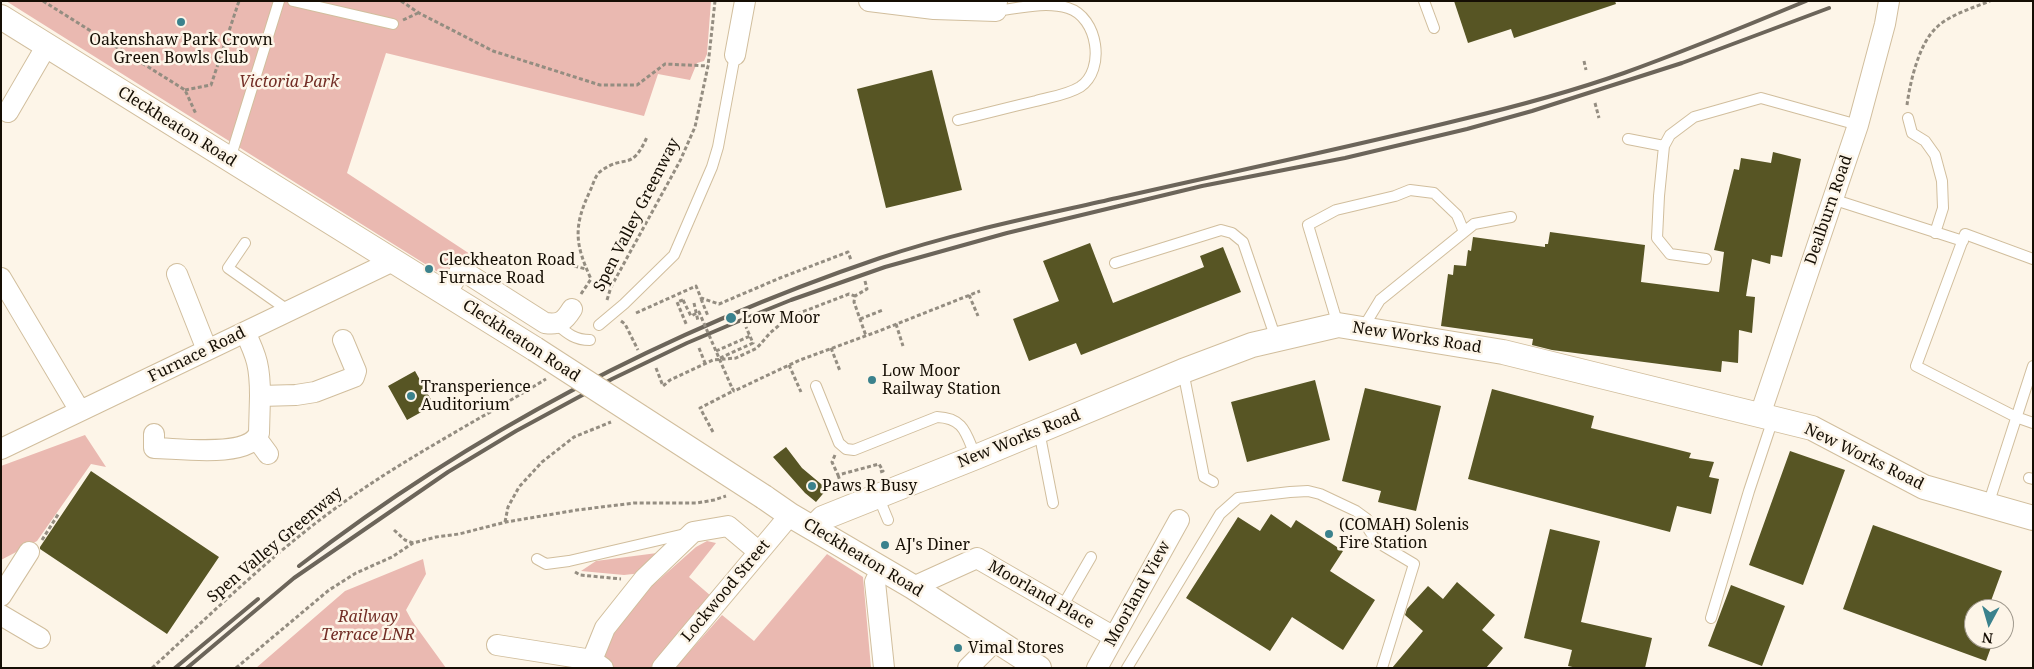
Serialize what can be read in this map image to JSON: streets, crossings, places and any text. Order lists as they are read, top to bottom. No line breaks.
{"streets":{"street":["Cleckheaton Road","Dealburn Road","New Works Road","Furnace Road","Lockwood Street","Moorland View","Moorland Place"],"path":["Spen Valley Greenway"]},"crossings":[["Cleckheaton Road","New Works Road"],["Cleckheaton Road","Furnace Road"],["Cleckheaton Road","Lockwood Street"],["Cleckheaton Road","Moorland Place"],["Dealburn Road","New Works Road"],["Moorland View","Moorland Place"]],"parks":["Victoria Park","Railway Terrace LNR"],"places":["Oakenshaw Park Crown Green Bowls Club","Cleckheaton Road Furnace Road","Low Moor","Low Moor Railway Station","Transperience Auditorium","Paws R Busy","(COMAH) Solenis Fire Station","AJ's Diner","Vimal Stores"],"north":"bottom"}
